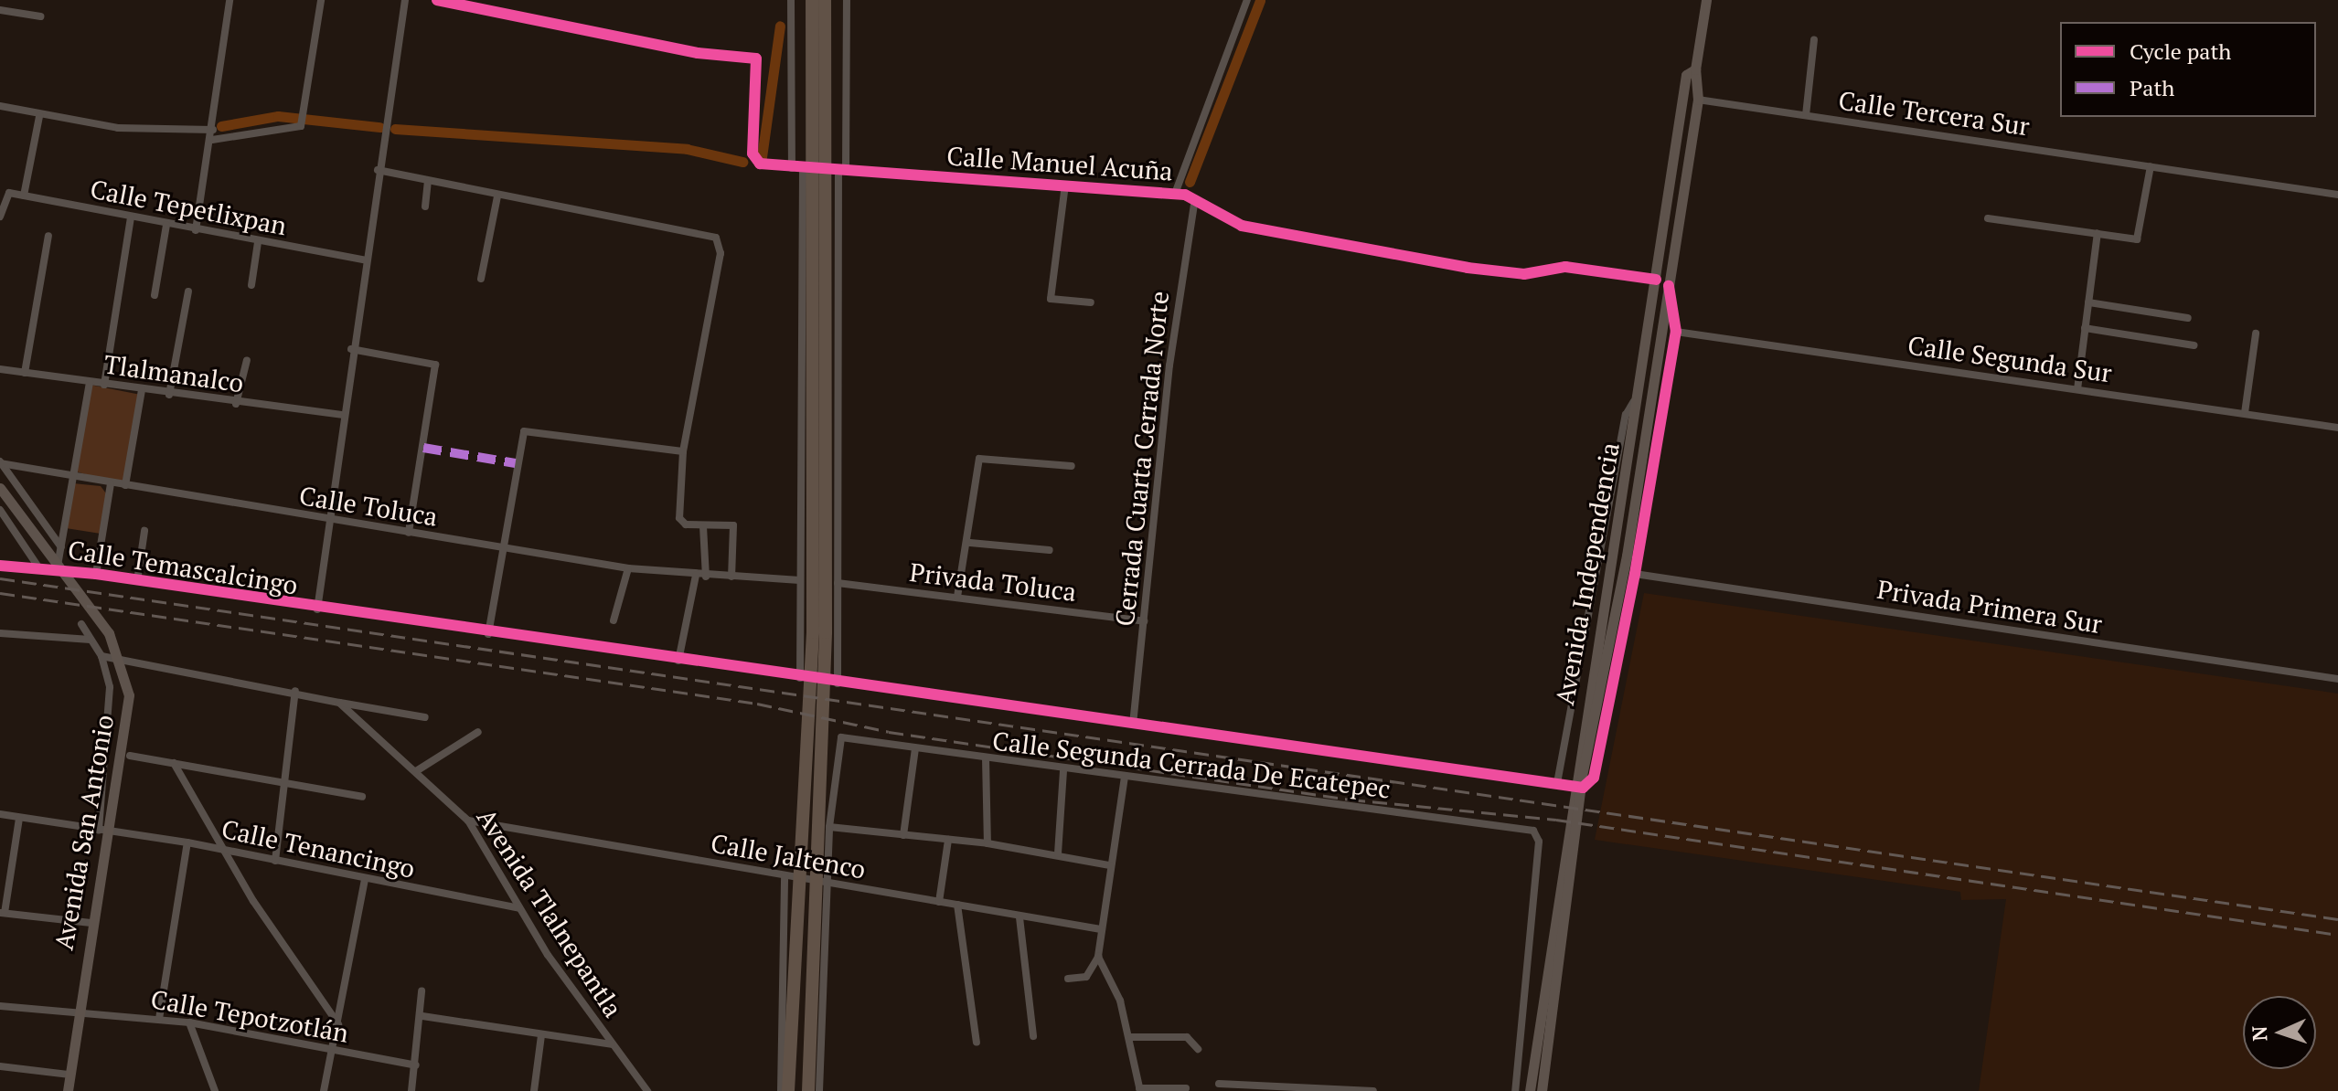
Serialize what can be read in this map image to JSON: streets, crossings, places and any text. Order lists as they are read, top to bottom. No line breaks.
{"streets":{"main road":["Avenida Independencia","Avenida San Antonio"],"street":["Calle Tercera Sur","Calle Manuel Acuña","Calle Tepetlixpan","Calle Segunda Sur","Tlalmanalco","Cerrada Cuarta Cerrada Norte","Calle Toluca","Calle Temascalcingo","Privada Toluca","Privada Primera Sur","Calle Segunda Cerrada De Ecatepec","Calle Tenancingo","Calle Jaltenco","Avenida Tlalnepantla","Calle Tepotzotlán"]},"crossings":[["Calle Tercera Sur","Avenida Independencia"],["Calle Manuel Acuña","Cerrada Cuarta Cerrada Norte"],["Calle Manuel Acuña","Avenida Independencia"],["Cerrada Cuarta Cerrada Norte","Calle Temascalcingo"],["Cerrada Cuarta Cerrada Norte","Privada Toluca"],["Calle Temascalcingo","Privada Primera Sur"],["Avenida San Antonio","Calle Tenancingo"],["Avenida San Antonio","Avenida Tlalnepantla"],["Avenida San Antonio","Calle Tepotzotlán"],["Calle Tenancingo","Avenida Tlalnepantla"],["Calle Jaltenco","Avenida Tlalnepantla"]],"legend":["Cycle path","Path"],"north":"left"}
